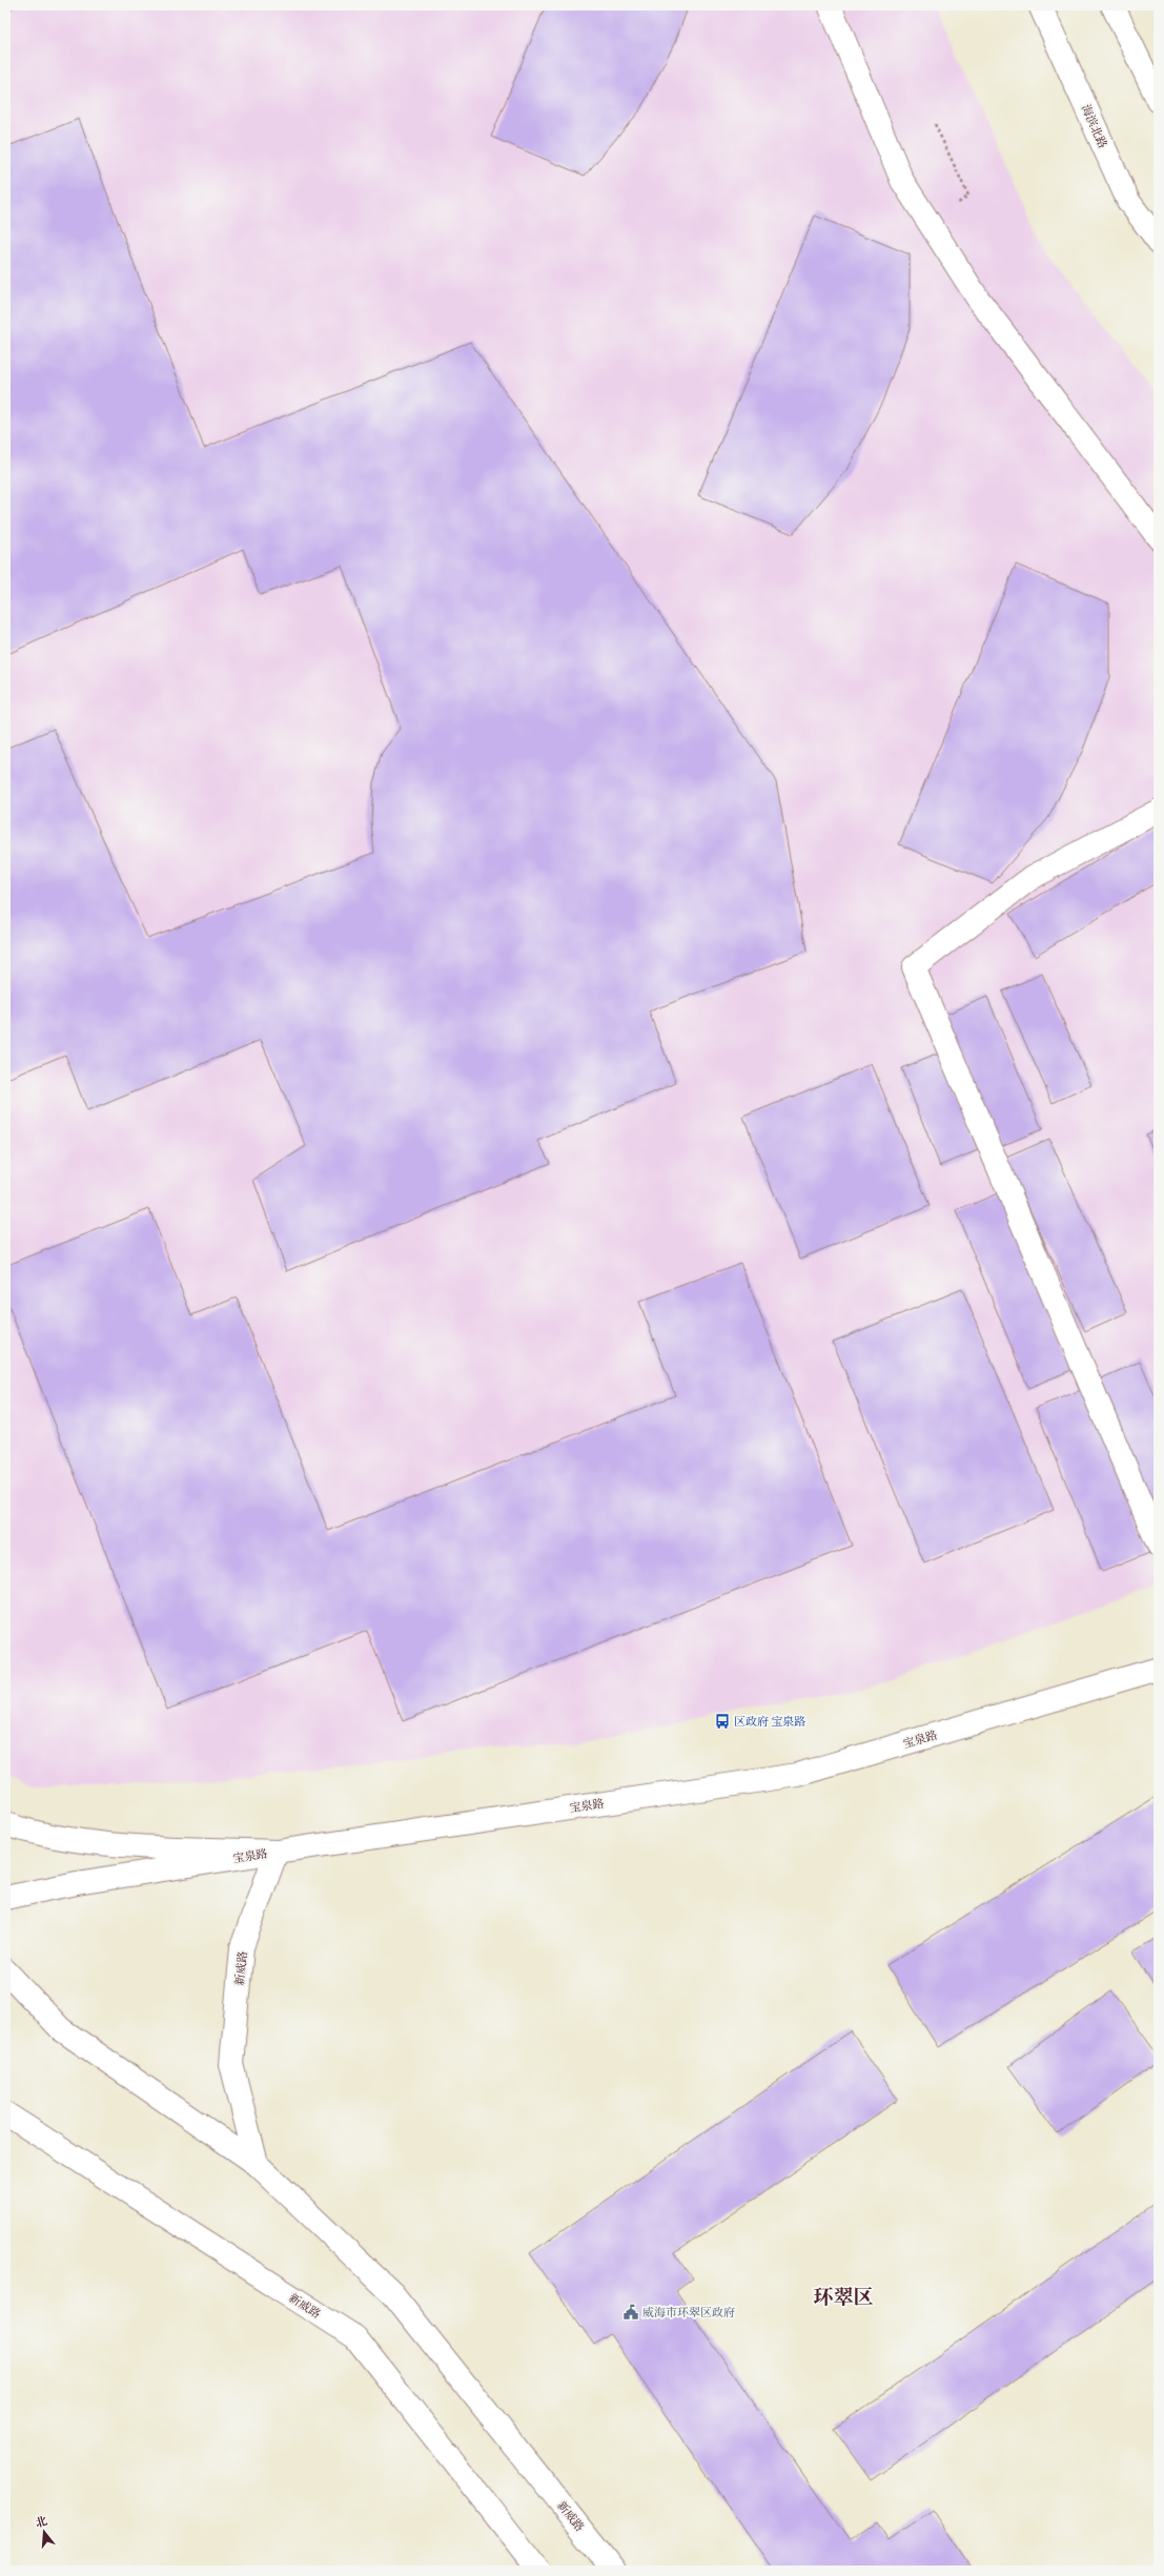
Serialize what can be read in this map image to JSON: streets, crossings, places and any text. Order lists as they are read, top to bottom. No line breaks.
{"streets":{"main road":["海滨北路","宝泉路","新威路"]},"crossings":[["宝泉路","新威路"]],"districts":["环翠区"],"places":{"bus stop":["区政府 宝泉路"],"public building":["威海市环翠区政府"]},"north":"top"}
